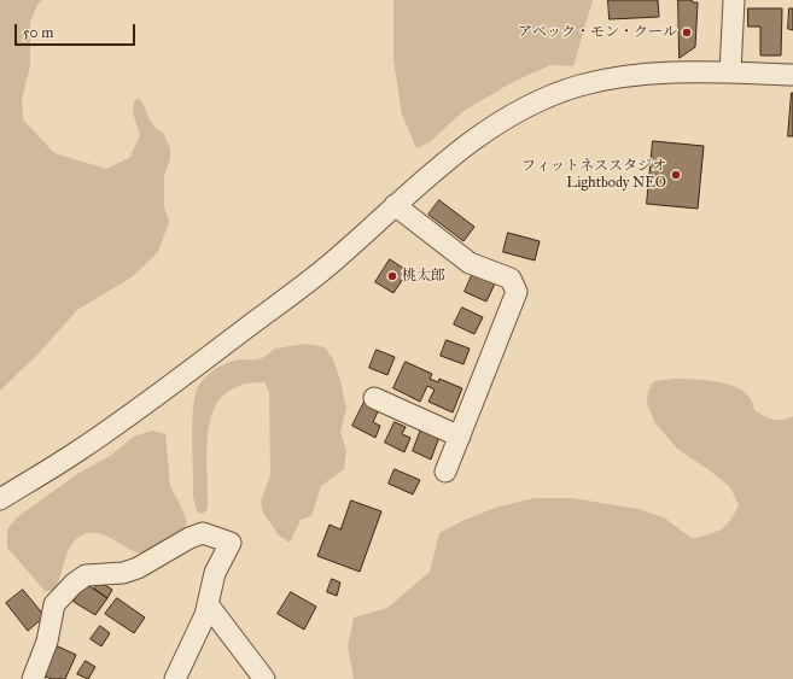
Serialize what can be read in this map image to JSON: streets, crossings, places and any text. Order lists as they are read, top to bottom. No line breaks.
{"places":["アベック・モン・クール","フィットネススタジオ Lightbody NEO","桃太郎"],"scale_bar":"50 m"}
